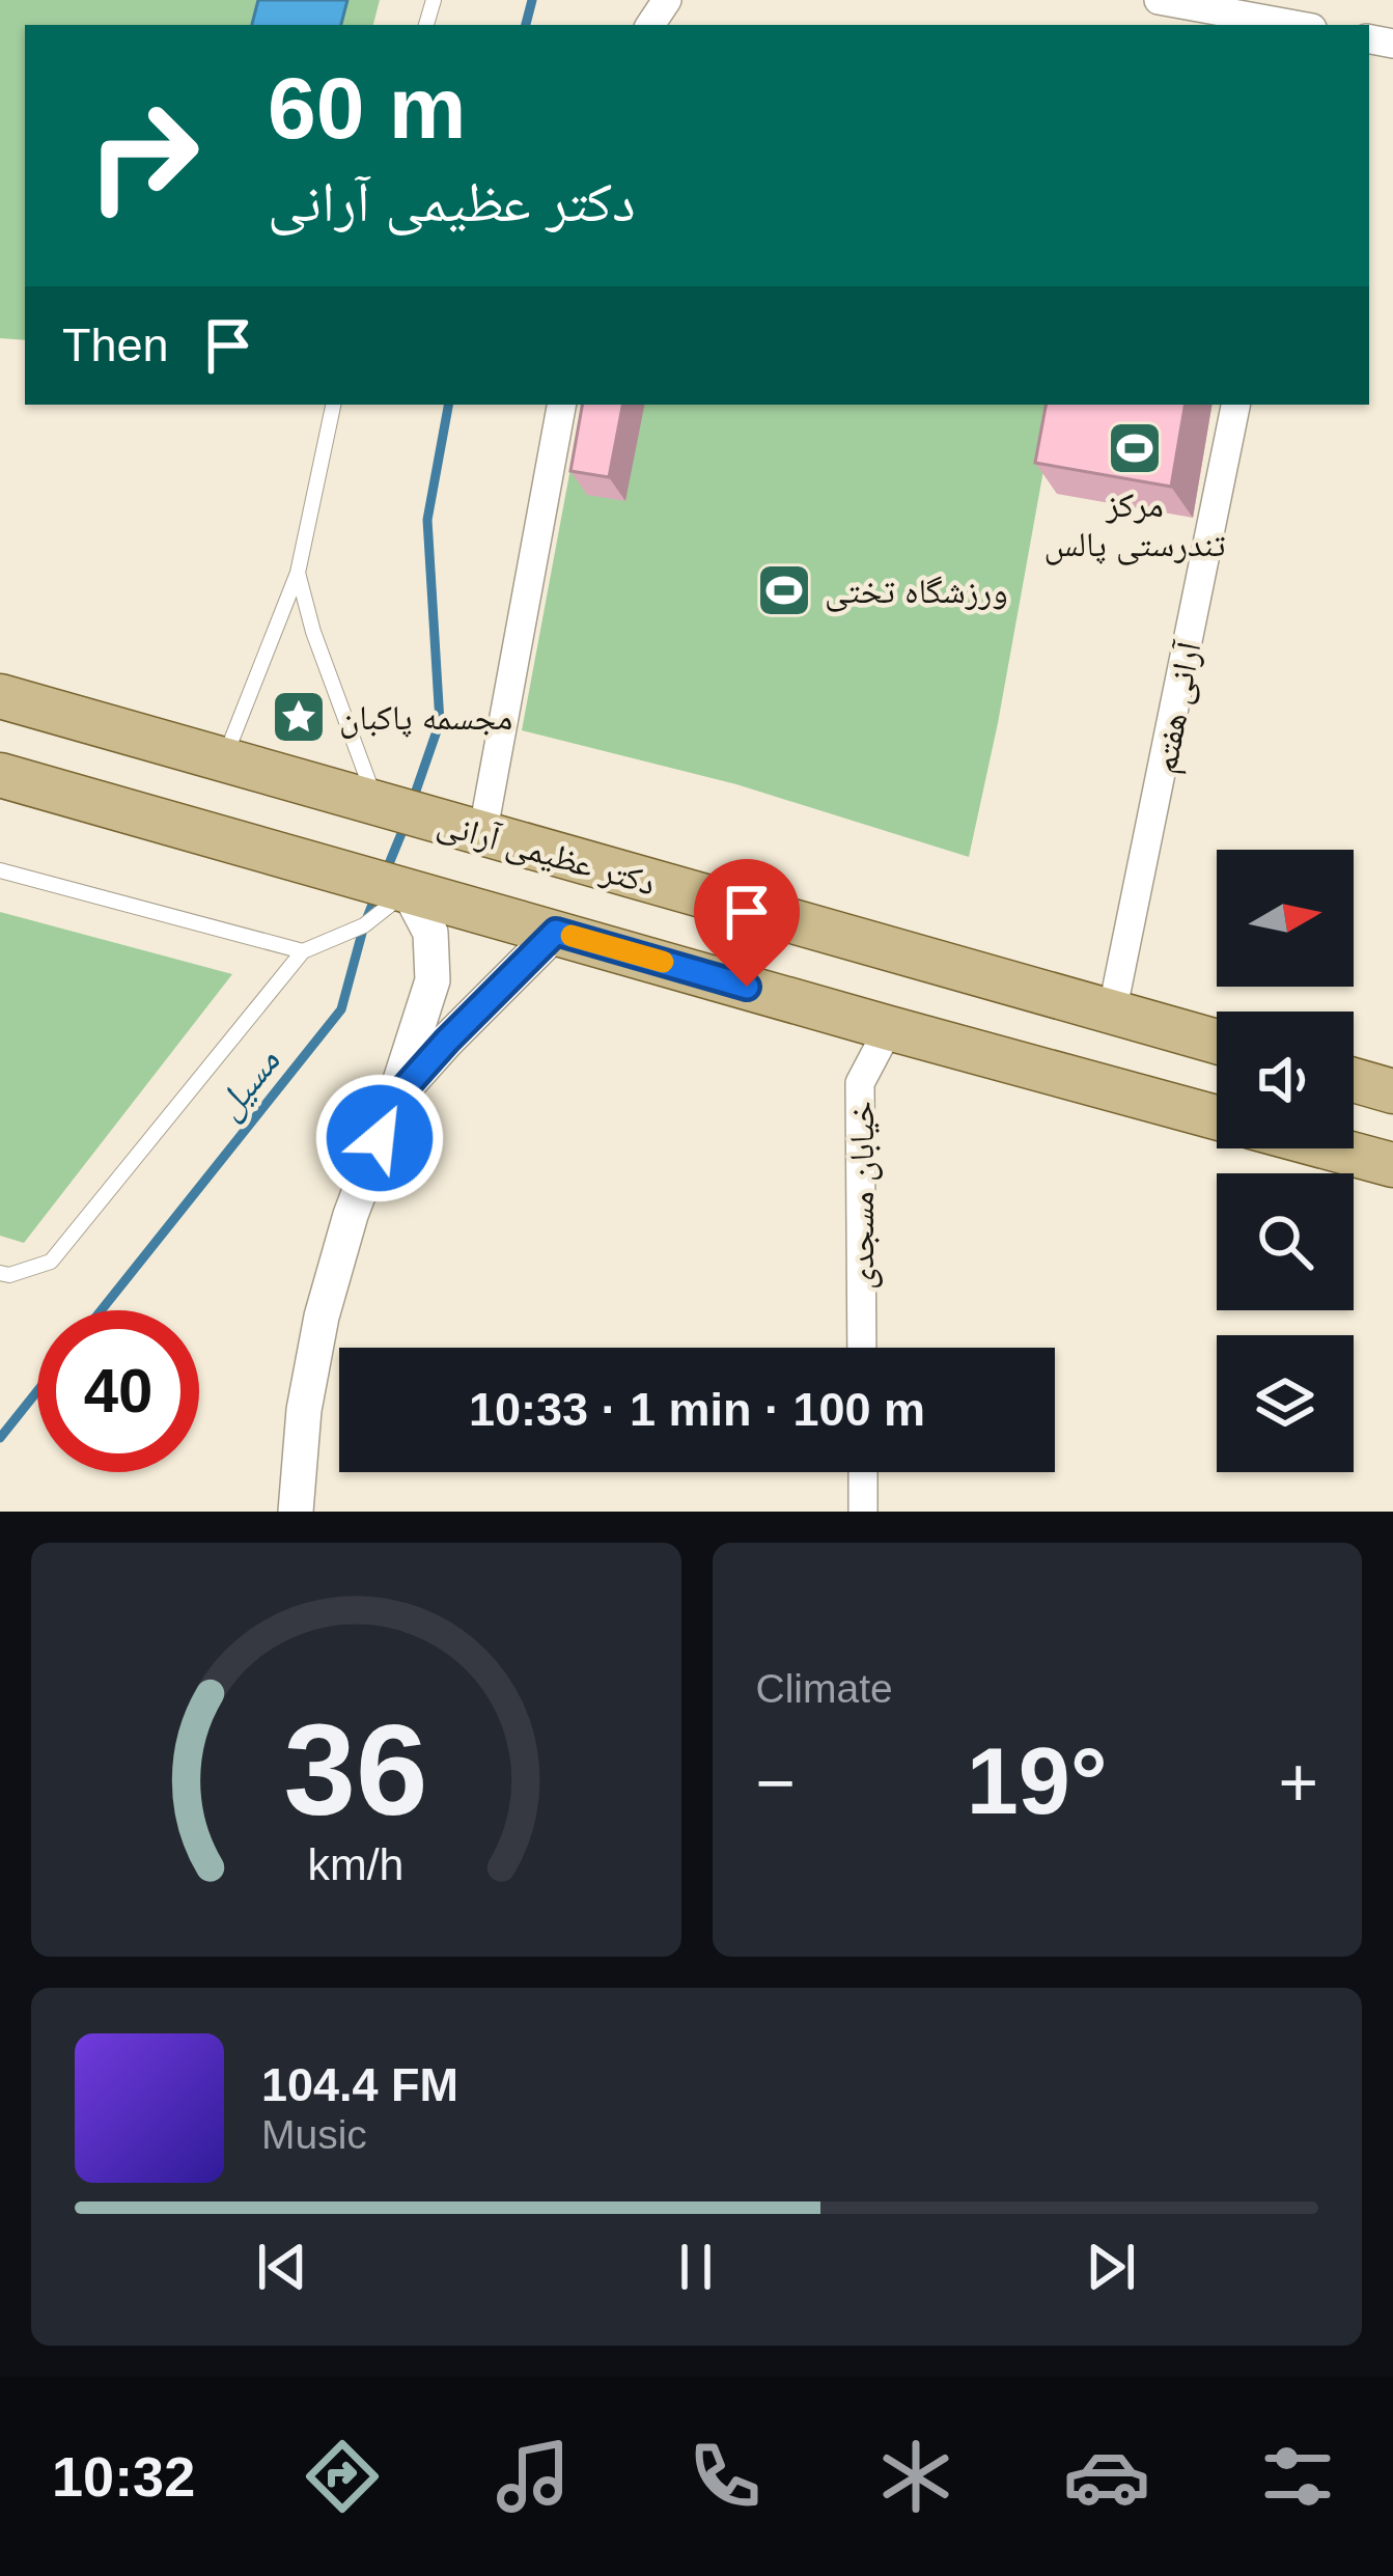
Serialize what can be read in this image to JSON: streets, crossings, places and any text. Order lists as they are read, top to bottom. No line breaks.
{"streets":{"main road":["دکتر عظیمی آرانی"],"street":["آرانی هفتم","خیابان مسجدی"]},"crossings":[["آرانی هفتم","دکتر عظیمی آرانی"]],"water":["مسیل"],"places":{"sports":["مرکز تندرستی پالس","ورزشگاه تختی"],"place":["مجسمه پاکبان"]},"north":"right","page":{"turn":["60 m","دکتر عظیمی آرانی"],"then":"Then","limit":"40","trip":"10:33 · 1 min · 100 m","tile":"Climate","heat":["−","19°","+"],"song":["104.4 FM","Music"],"tabs":"10:32","gauge":["36","km/h"]}}
